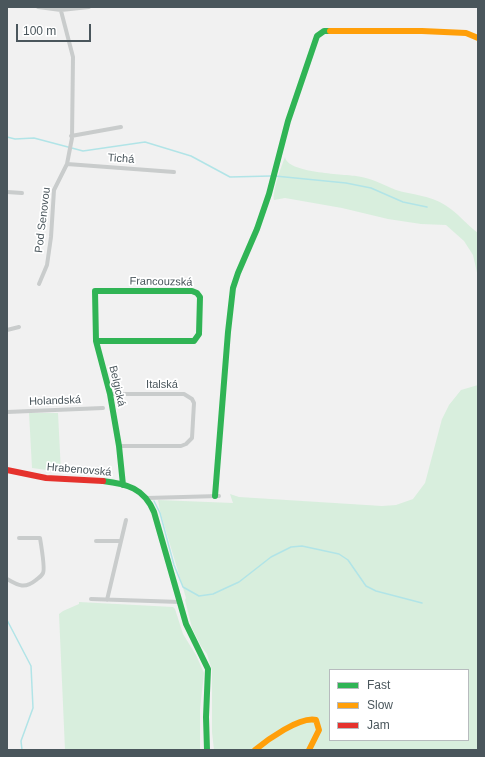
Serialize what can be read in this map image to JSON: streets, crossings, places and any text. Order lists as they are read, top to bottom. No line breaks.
{"streets":{"street":["Tichá","Pod Senovou","Francouzská","Italská","Belgická","Holandská","Hrabenovská"]},"crossings":[["Tichá","Pod Senovou"],["Francouzská","Belgická"],["Italská","Belgická"],["Belgická","Hrabenovská"]],"legend":["Fast","Slow","Jam"],"scale_bar":"100 m"}
